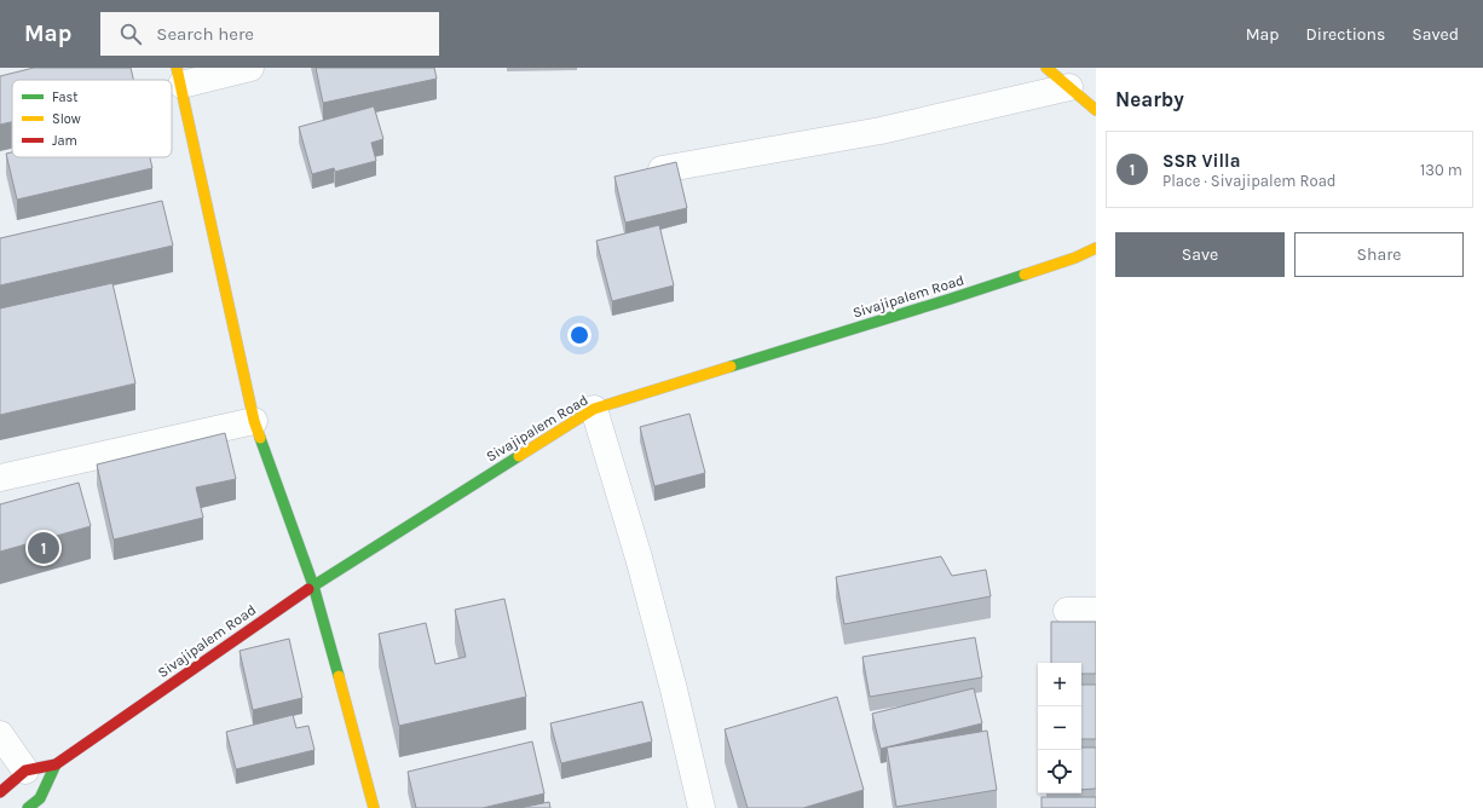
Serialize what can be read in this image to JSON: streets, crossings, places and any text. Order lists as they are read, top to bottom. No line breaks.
{"streets":{"main road":["Sivajipalem Road"]},"legend":["Fast","Slow","Jam"],"page":{"header":"Map","search":"Search here","nav":["Map","Directions","Saved"],"heading":"Nearby","list":[{"mark":"1","name":"SSR Villa","note":"Place · Sivajipalem Road","value":"130 m"}],"buttons":["Save","Share"],"pins":"1","map_buttons":["+","−"]}}
